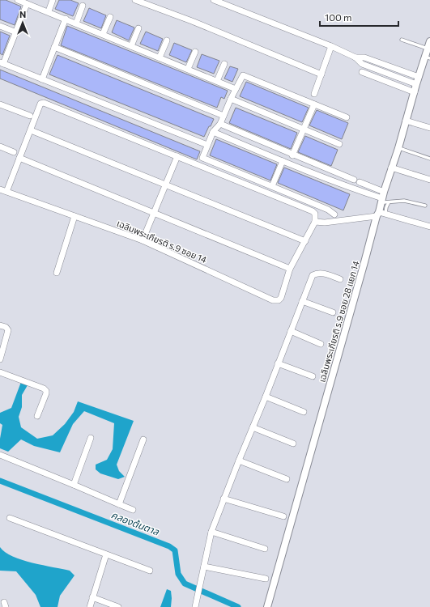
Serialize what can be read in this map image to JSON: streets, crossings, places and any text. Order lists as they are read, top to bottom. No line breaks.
{"streets":{"street":["เฉลิมพระเกียรติ ร.9 ซอย 14","เฉลิมพระเกียรติ ร.9 ซอย 28 แยก 14"]},"water":["คลองต้นตาล"],"scale_bar":"100 m","north":"top"}
